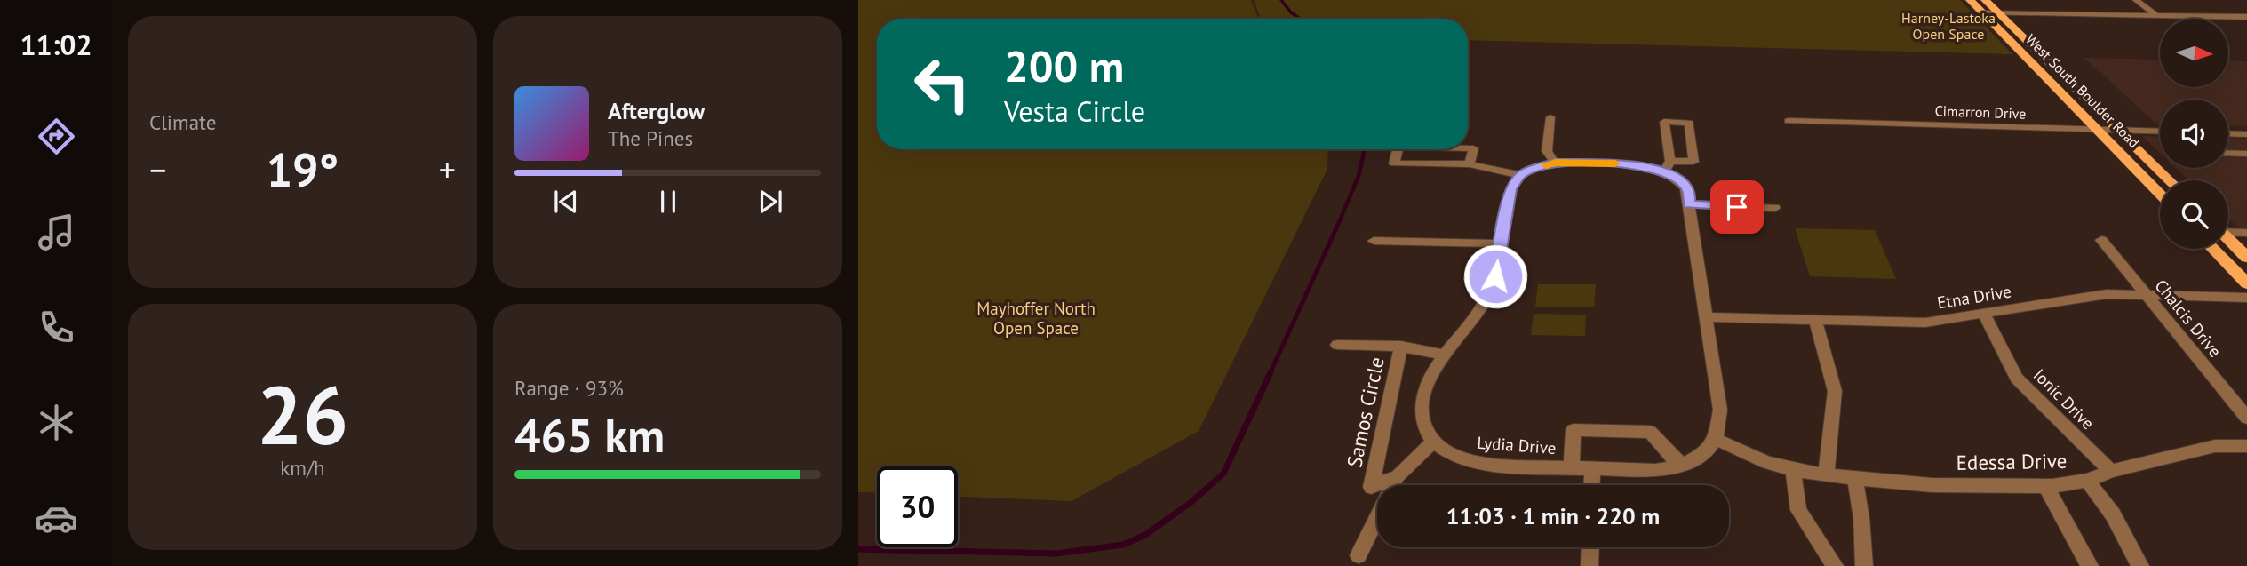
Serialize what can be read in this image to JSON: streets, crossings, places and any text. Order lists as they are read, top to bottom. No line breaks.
{"streets":{"main road":["West South Boulder Road"],"street":["Cimarron Drive","Etna Drive","Chalcis Drive","Ionic Drive","Samos Circle","Lydia Drive","Edessa Drive"]},"crossings":[["West South Boulder Road","Cimarron Drive"],["Etna Drive","Chalcis Drive"],["Etna Drive","Ionic Drive"],["Ionic Drive","Edessa Drive"]],"parks":["Harney-Lastoka Open Space","Mayhoffer North Open Space"],"north":"right","page":{"tabs":"11:02","tile":["Climate",["26","km/h"],["Range · 93%","465 km"]],"turn":["200 m","Vesta Circle"],"song":["Afterglow","The Pines"],"heat":["−","19°","+"],"limit":"30","trip":"11:03 · 1 min · 220 m"}}
